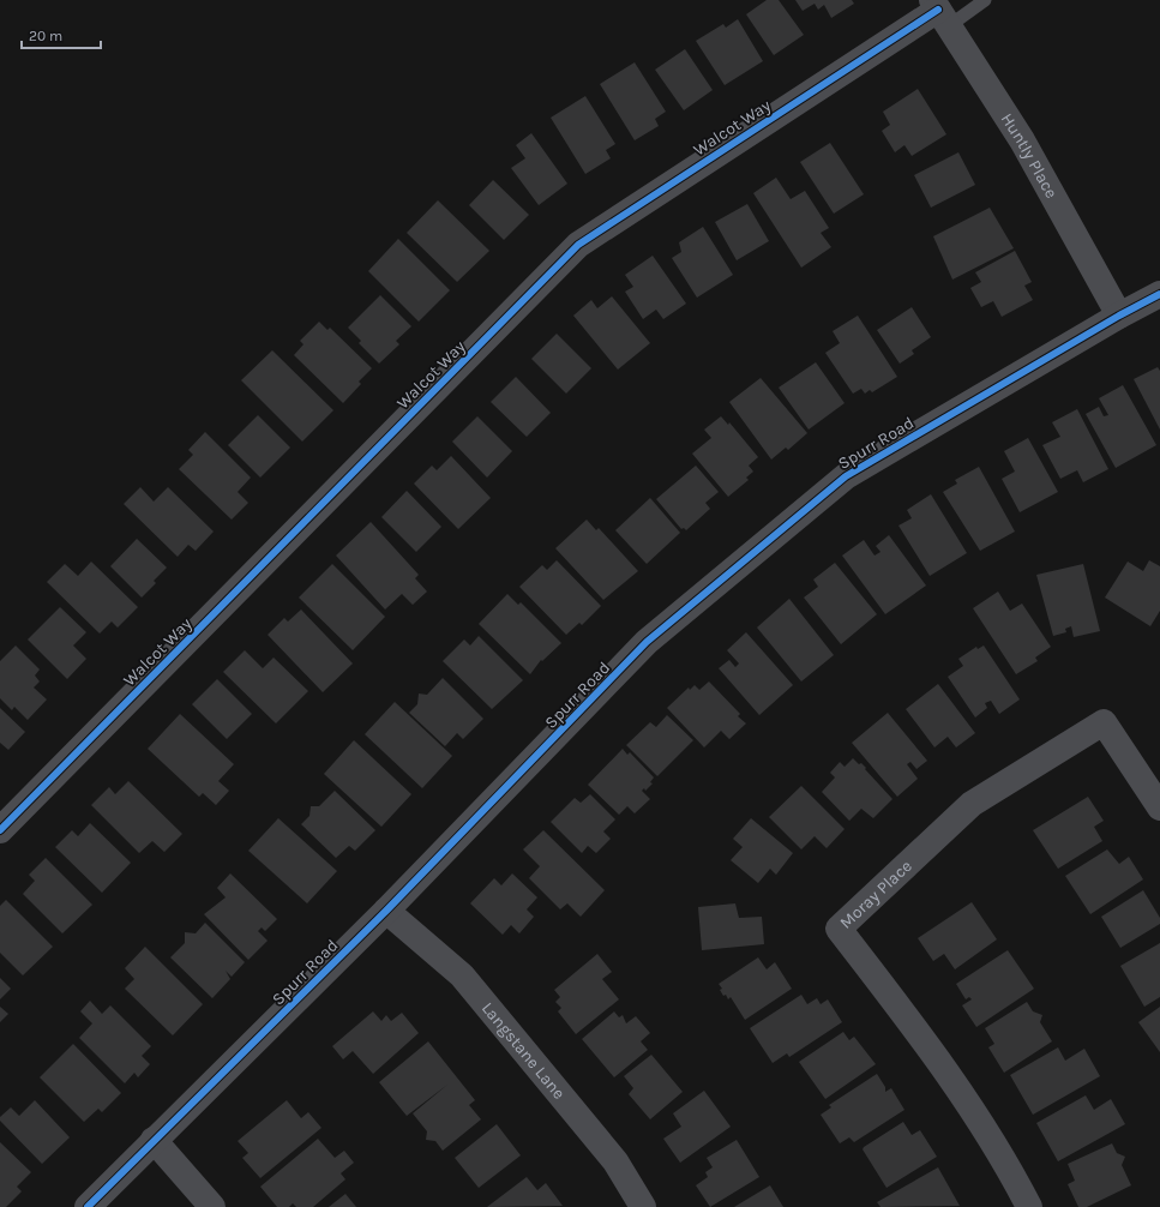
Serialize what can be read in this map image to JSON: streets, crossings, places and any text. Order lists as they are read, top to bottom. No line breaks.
{"streets":{"street":["Walcot Way","Huntly Place","Spurr Road","Moray Place","Langstane Lane"]},"crossings":[["Walcot Way","Huntly Place"],["Huntly Place","Spurr Road"],["Spurr Road","Langstane Lane"]],"scale_bar":"20 m"}
